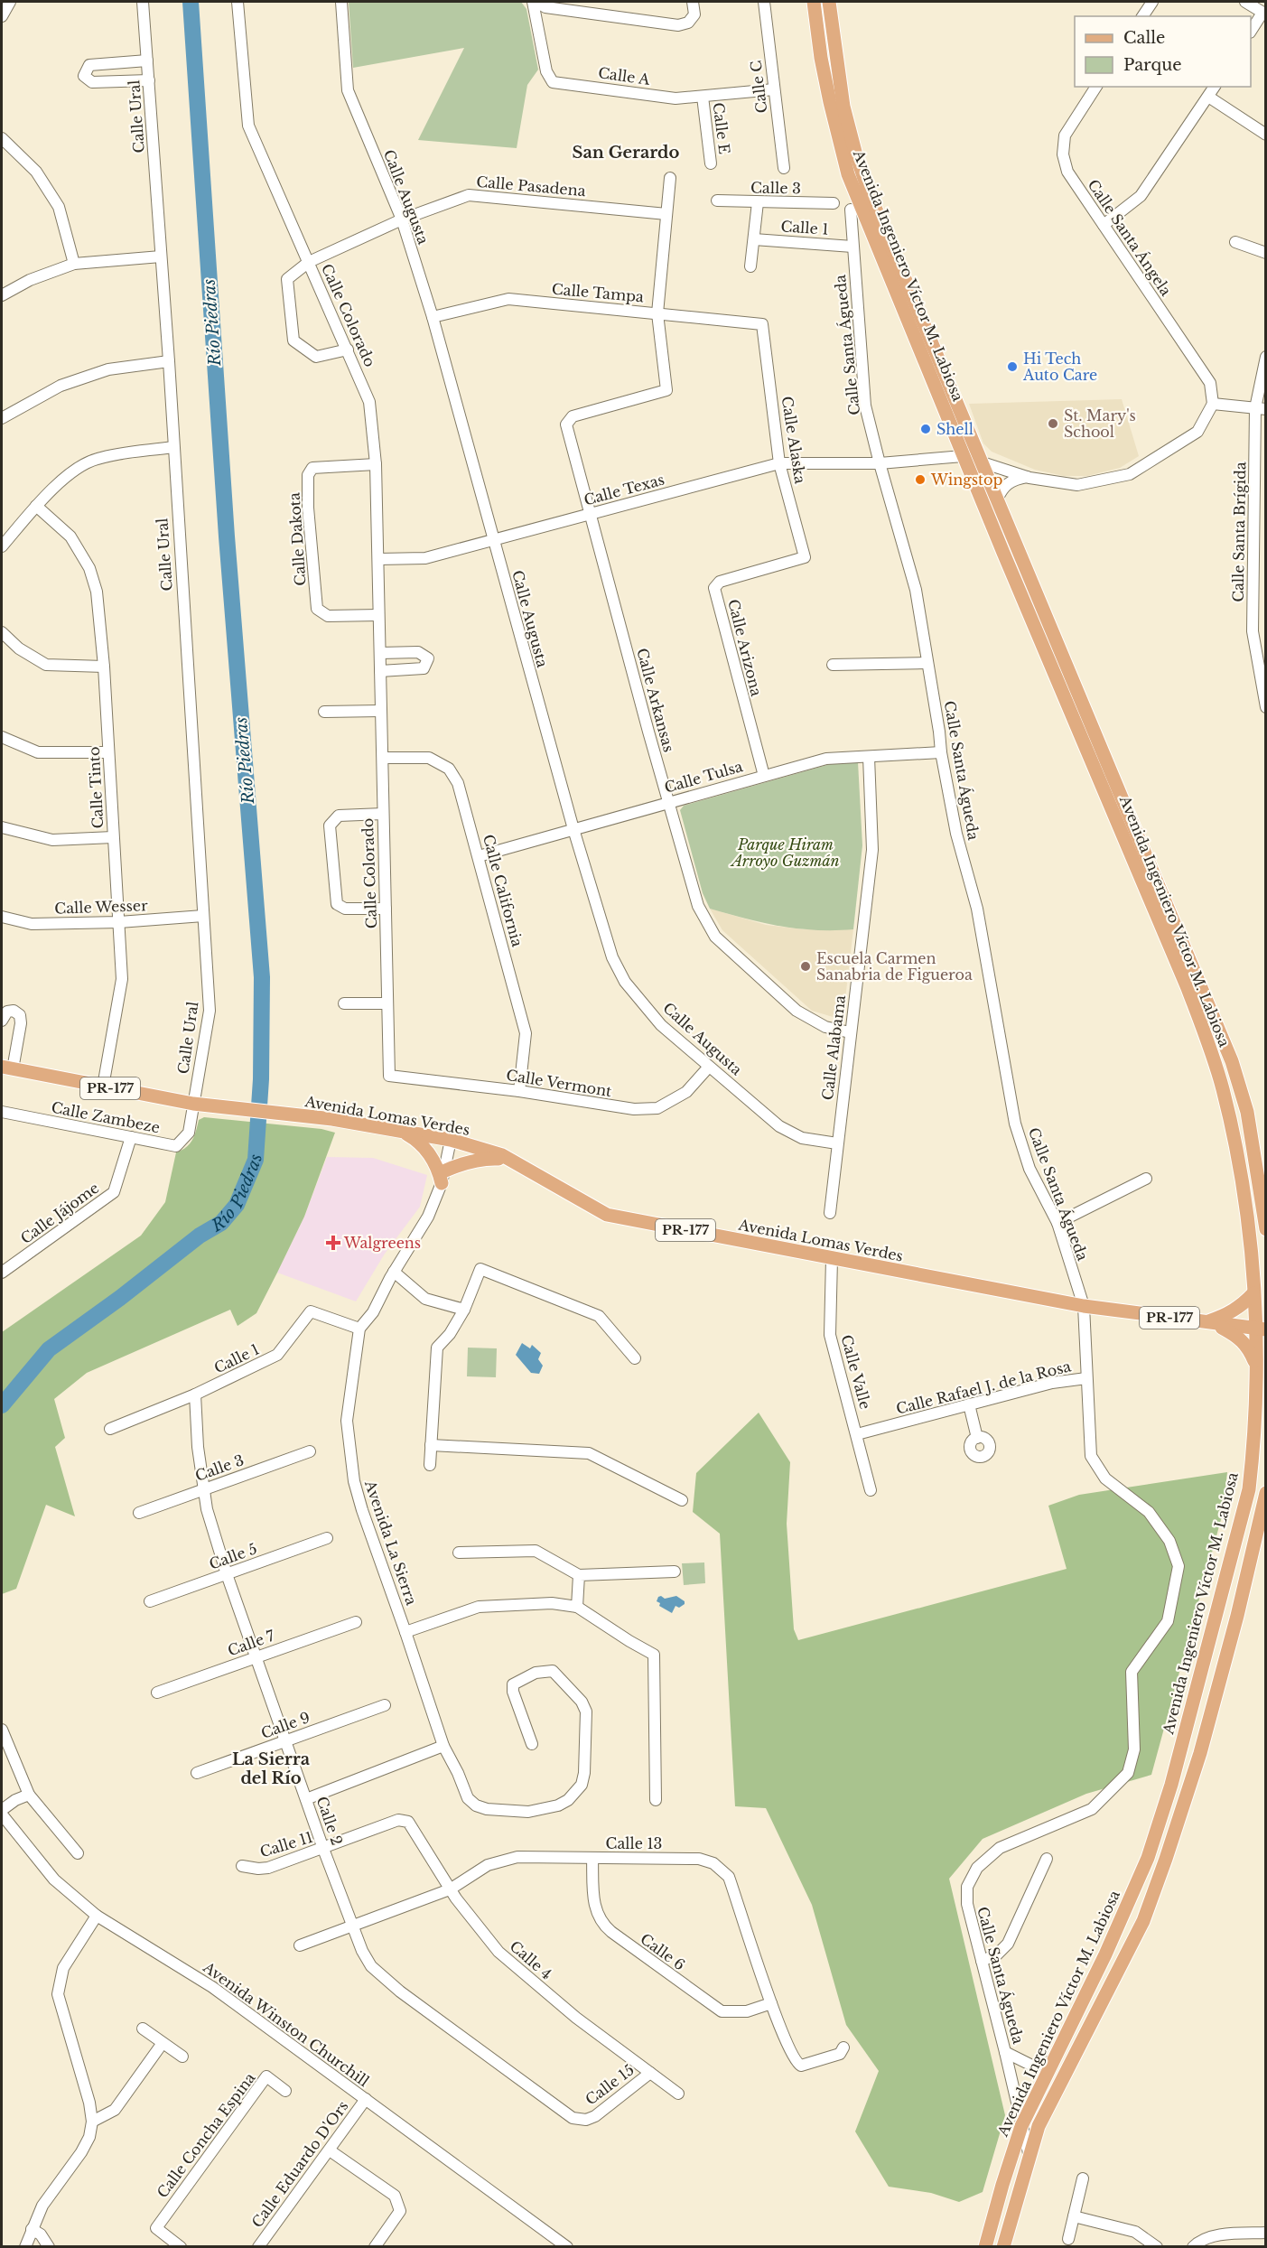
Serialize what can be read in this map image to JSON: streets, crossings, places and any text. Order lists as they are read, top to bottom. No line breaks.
{"streets":{"main road":["Avenida Ingeniero Víctor M. Labiosa","PR-177","Avenida Lomas Verdes"],"street":["Calle A","Calle C","Calle Ural","Calle E","Calle Pasadena","Calle 3","Calle Augusta","Calle 1","Calle Santa Ángela","Calle Tampa","Calle Colorado","Calle Santa Águeda","Calle Alaska","Calle Texas","Calle Santa Brígida","Calle Dakota","Calle Arizona","Calle Arkansas","Calle Tulsa","Calle Tinto","Calle California","Calle Wesser","Calle Alabama","Calle Vermont","Calle Zambeze","Calle Jájome","Calle Valle","Calle Rafael J. de la Rosa","Avenida La Sierra","Calle 5","Calle 7","Calle 9","Calle 2","Calle 13","Calle 11","Calle 6","Calle 4","Avenida Winston Churchill","Calle 15","Calle Concha Espina","Calle Eduardo D'Ors"]},"crossings":[["Calle A","Calle C"],["Calle A","Calle E"],["Calle Ural","Calle Wesser"],["Calle Ural","Avenida Lomas Verdes"],["Calle Ural","Calle Zambeze"],["Calle Pasadena","Calle Augusta"],["Calle Pasadena","Calle Colorado"],["Calle 3","Calle 2"],["Calle Augusta","Calle Tampa"],["Calle Augusta","Calle Texas"],["Calle Augusta","Calle Tulsa"],["Calle Augusta","Calle Alabama"],["Calle Augusta","Calle Vermont"],["Calle 1","Calle Santa Águeda"],["Calle 1","Avenida La Sierra"],["Calle 1","Calle 2"],["Avenida Ingeniero Víctor M. Labiosa","Calle Santa Águeda"],["Avenida Ingeniero Víctor M. Labiosa","Calle Texas"],["Avenida Ingeniero Víctor M. Labiosa","Avenida Lomas Verdes"],["Calle Tampa","Calle Alaska"],["Calle Tampa","Calle Arkansas"],["Calle Colorado","Calle Texas"],["Calle Colorado","Calle Dakota"],["Calle Colorado","Calle California"],["Calle Colorado","Calle Vermont"],["Calle Santa Águeda","Calle Texas"],["Calle Santa Águeda","Calle Tulsa"],["Calle Santa Águeda","Avenida Lomas Verdes"],["Calle Santa Águeda","Calle Rafael J. de la Rosa"],["Calle Alaska","Calle Texas"],["Calle Alaska","Calle Arizona"],["Calle Texas","Calle Arkansas"],["Calle Arizona","Calle Tulsa"],["Calle Arkansas","Calle Tulsa"],["Calle Arkansas","Calle Alabama"],["Calle Tulsa","Calle California"],["Calle Tulsa","Calle Alabama"],["Calle Tinto","Calle Wesser"],["Calle Tinto","Avenida Lomas Verdes"],["Calle California","Calle Vermont"],["Avenida Lomas Verdes","Calle Valle"],["Avenida Lomas Verdes","Avenida La Sierra"],["Calle Zambeze","Calle Jájome"],["Calle Valle","Calle Rafael J. de la Rosa"],["Calle 5","Calle 2"],["Calle 7","Calle 2"],["Calle 9","Calle 2"],["Calle 2","Calle 13"],["Calle 2","Calle 11"],["Calle 2","Calle 15"],["Calle 13","Calle 6"],["Calle 13","Calle 4"],["Calle 11","Calle 4"],["Calle 4","Calle 15"],["Avenida Winston Churchill","Calle Eduardo D'Ors"]],"districts":["San Gerardo","La Sierra del Río"],"water":["Río Piedras"],"parks":["Parque Hiram Arroyo Guzmán"],"places":{"other":["Hi Tech Auto Care","St. Mary's School","Shell","Wingstop","Escuela Carmen Sanabria de Figueroa"],"health":["Walgreens"]},"legend":["Calle","Parque"]}
